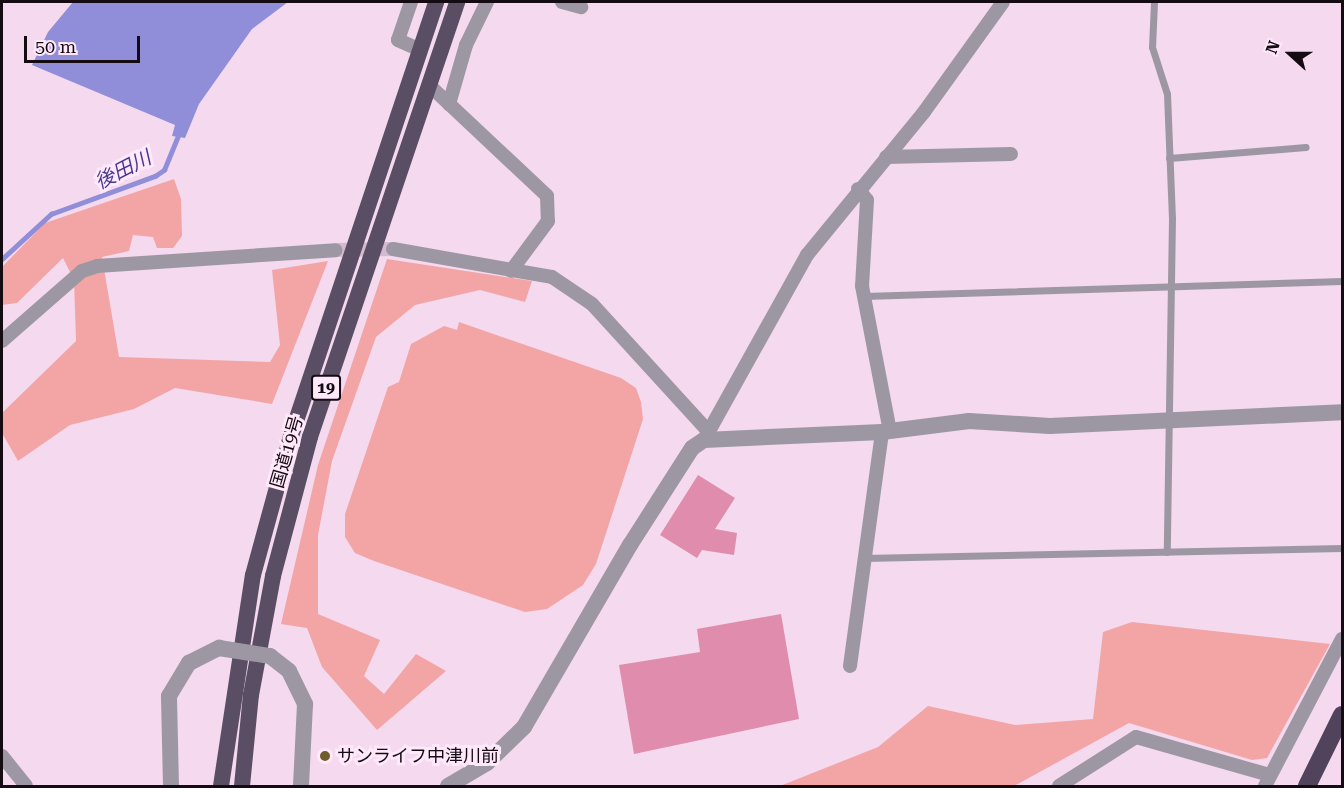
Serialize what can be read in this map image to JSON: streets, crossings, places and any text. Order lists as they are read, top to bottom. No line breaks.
{"streets":{"highway":["19","国道19号"]},"water":["後田川"],"places":["サンライフ中津川前"],"scale_bar":"50 m","north":"left"}
